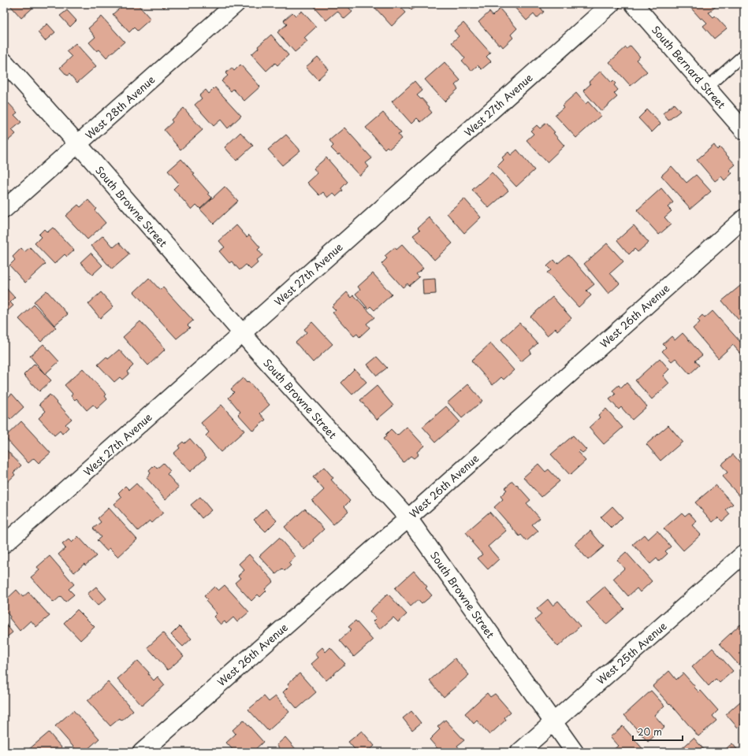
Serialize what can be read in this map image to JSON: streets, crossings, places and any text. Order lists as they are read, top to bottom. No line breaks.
{"streets":{"street":["South Bernard Street","West 27th Avenue","West 28th Avenue","South Browne Street","West 26th Avenue","West 25th Avenue"]},"crossings":[["West 27th Avenue","South Browne Street"],["West 28th Avenue","South Browne Street"],["South Browne Street","West 26th Avenue"],["South Browne Street","West 25th Avenue"]],"scale_bar":"20 m"}
